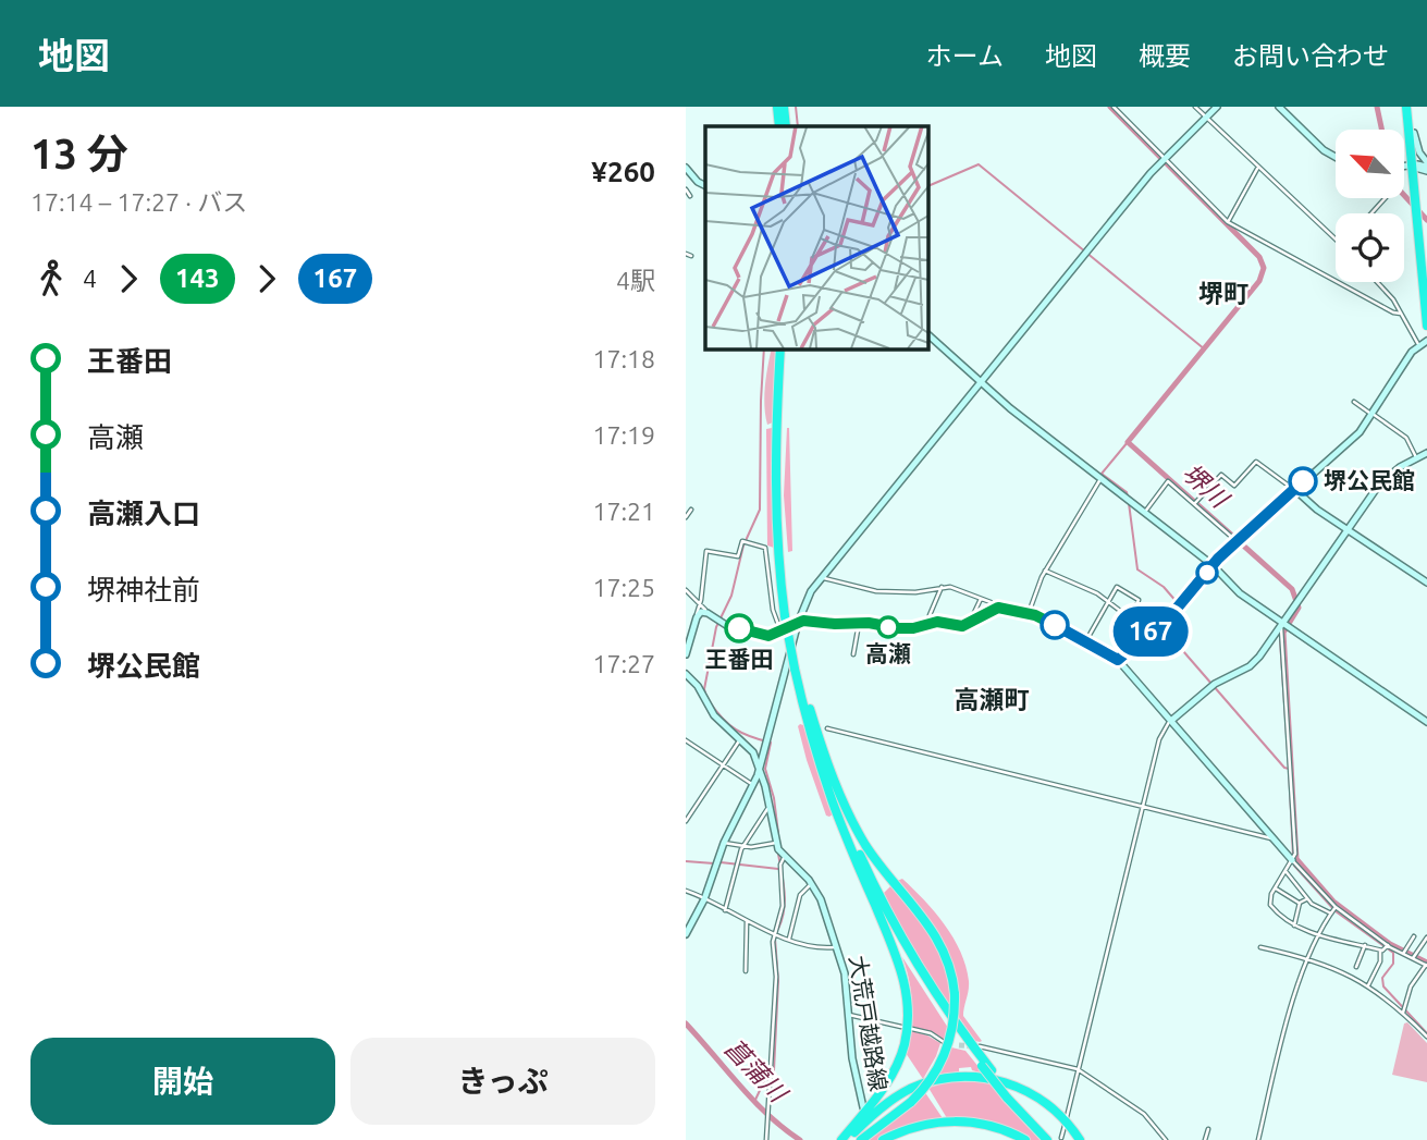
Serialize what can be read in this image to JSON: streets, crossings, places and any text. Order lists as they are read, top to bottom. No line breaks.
{"streets":{"street":["大荒戸越路線"]},"districts":["堺町","高瀬町"],"water":["堺川","菖蒲川"],"places":["堺公民館","高瀬","王番田"],"lines":["bus line 167","bus line 143"],"north":"top left","page":{"header":"地図","nav":["ホーム","地図","概要","お問い合わせ"],"heading":["13 分","17:14 – 17:27 · バス","¥260"],"on_map":"167","legs":["4","143","167","4駅"],"list":[{"name":"王番田","value":"17:18"},{"name":"高瀬","value":"17:19"},{"name":"高瀬入口","value":"17:21"},{"name":"堺神社前","value":"17:25"},{"name":"堺公民館","value":"17:27"}],"buttons":["開始","きっぷ"]}}
